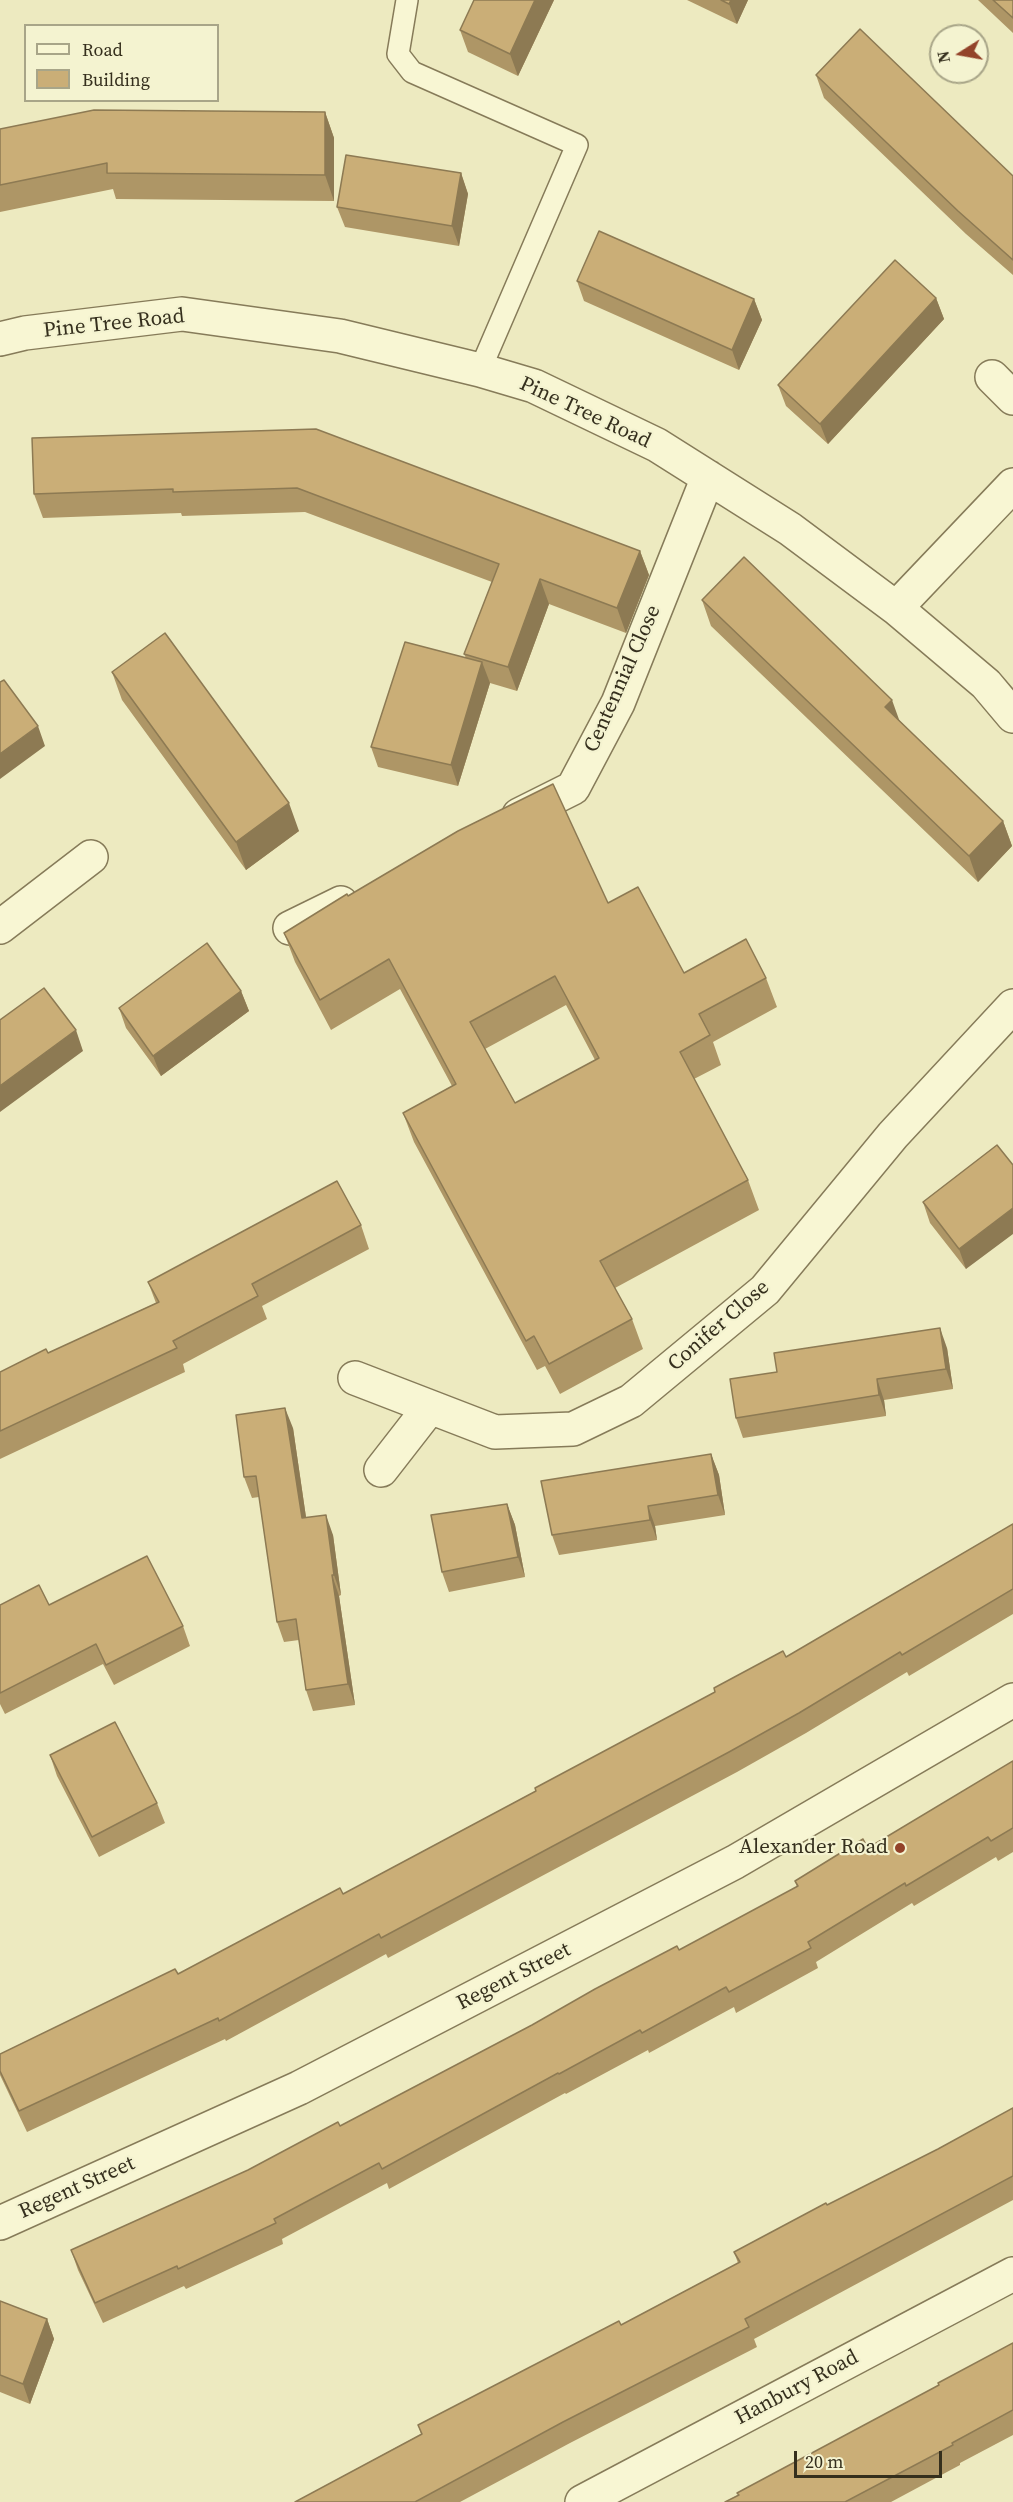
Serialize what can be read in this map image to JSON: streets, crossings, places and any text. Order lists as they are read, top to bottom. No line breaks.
{"streets":{"street":["Pine Tree Road","Centennial Close","Conifer Close","Regent Street","Hanbury Road"]},"crossings":[["Pine Tree Road","Centennial Close"]],"places":["Alexander Road"],"legend":["Road","Building"],"scale_bar":"20 m","north":"left"}
